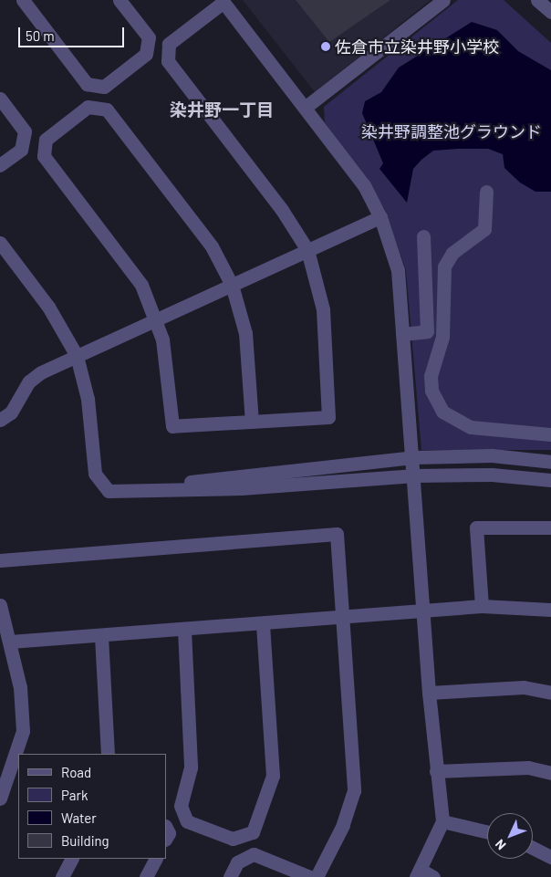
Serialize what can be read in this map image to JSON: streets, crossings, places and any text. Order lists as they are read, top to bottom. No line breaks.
{"districts":["染井野一丁目"],"parks":["染井野調整池グラウンド"],"places":["佐倉市立染井野小学校"],"legend":["Road","Park","Water","Building"],"scale_bar":"50 m","north":"bottom left"}
